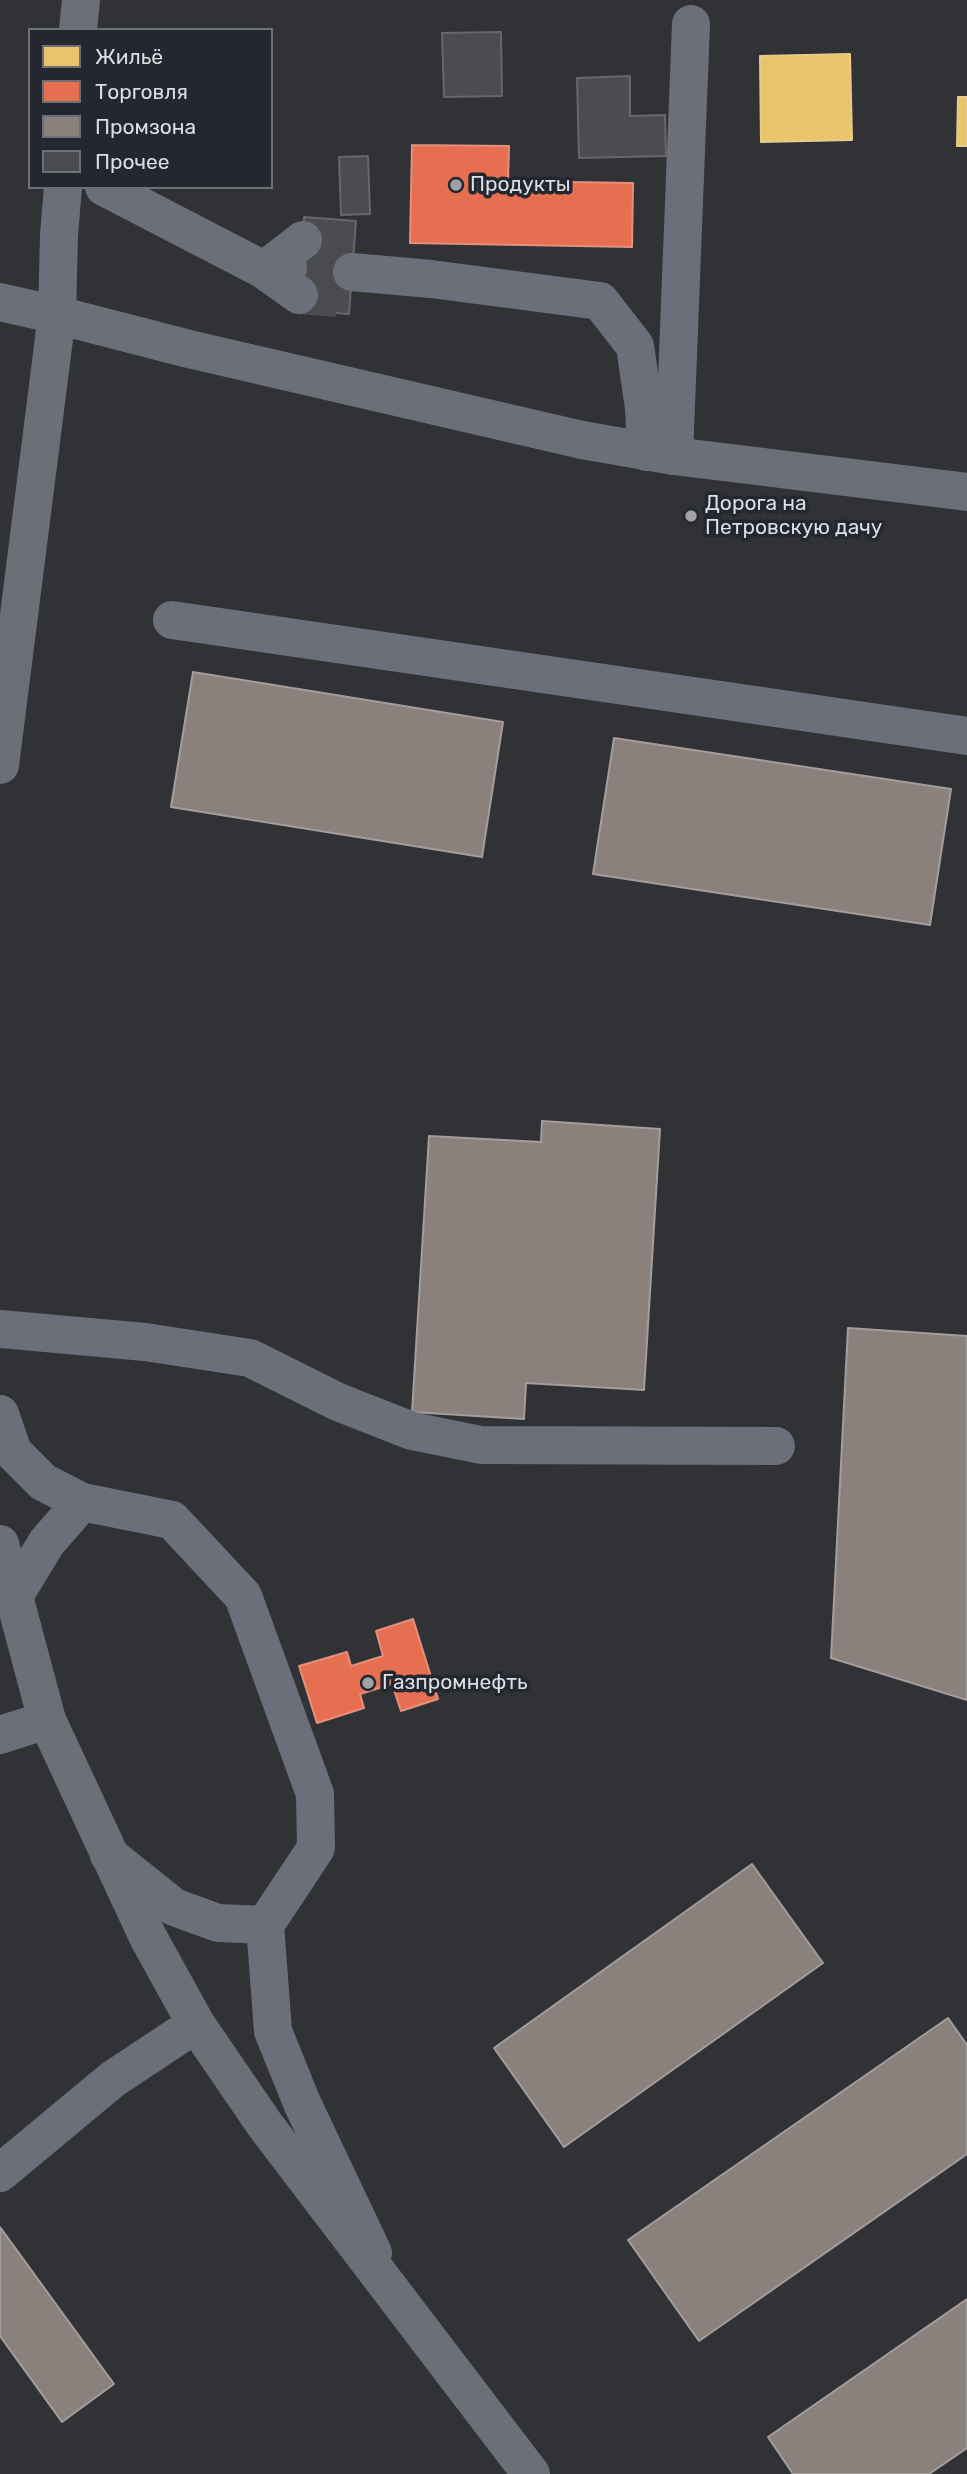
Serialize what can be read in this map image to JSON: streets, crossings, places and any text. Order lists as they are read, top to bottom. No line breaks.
{"places":["Продукты","Дорога на Петровскую дачу","Газпромнефть"],"legend":["Жильё","Торговля","Промзона","Прочее"]}
